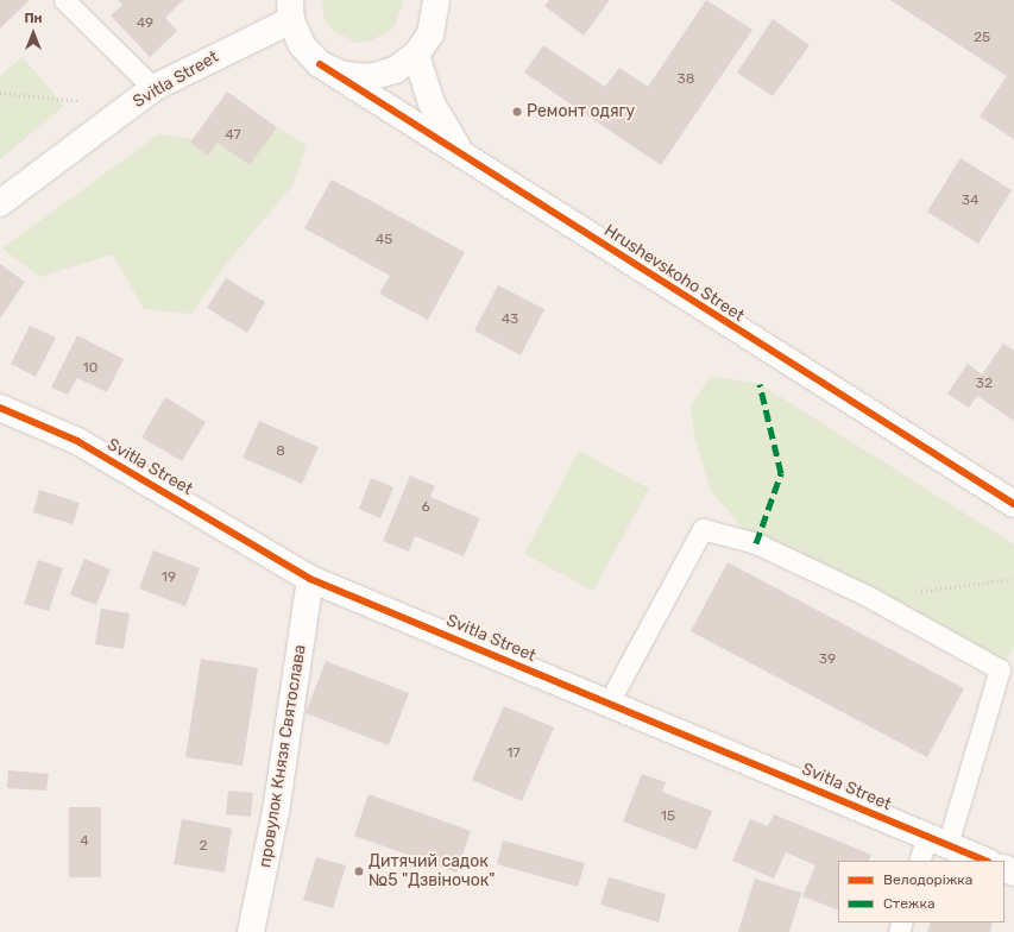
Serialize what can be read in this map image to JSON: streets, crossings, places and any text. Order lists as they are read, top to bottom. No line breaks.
{"streets":{"street":["Svitla Street","Hrushevskoho Street","провулок Князя Святослава"]},"crossings":[["Svitla Street","провулок Князя Святослава"]],"places":["Ремонт одягу","Дитячий садок №5 \"Дзвіночок\""],"house_numbers":["49","25","38","47","34","45","43","10","32","8","6","19","39","17","15","4","2"],"legend":["Велодоріжка","Стежка"],"north":"top"}
